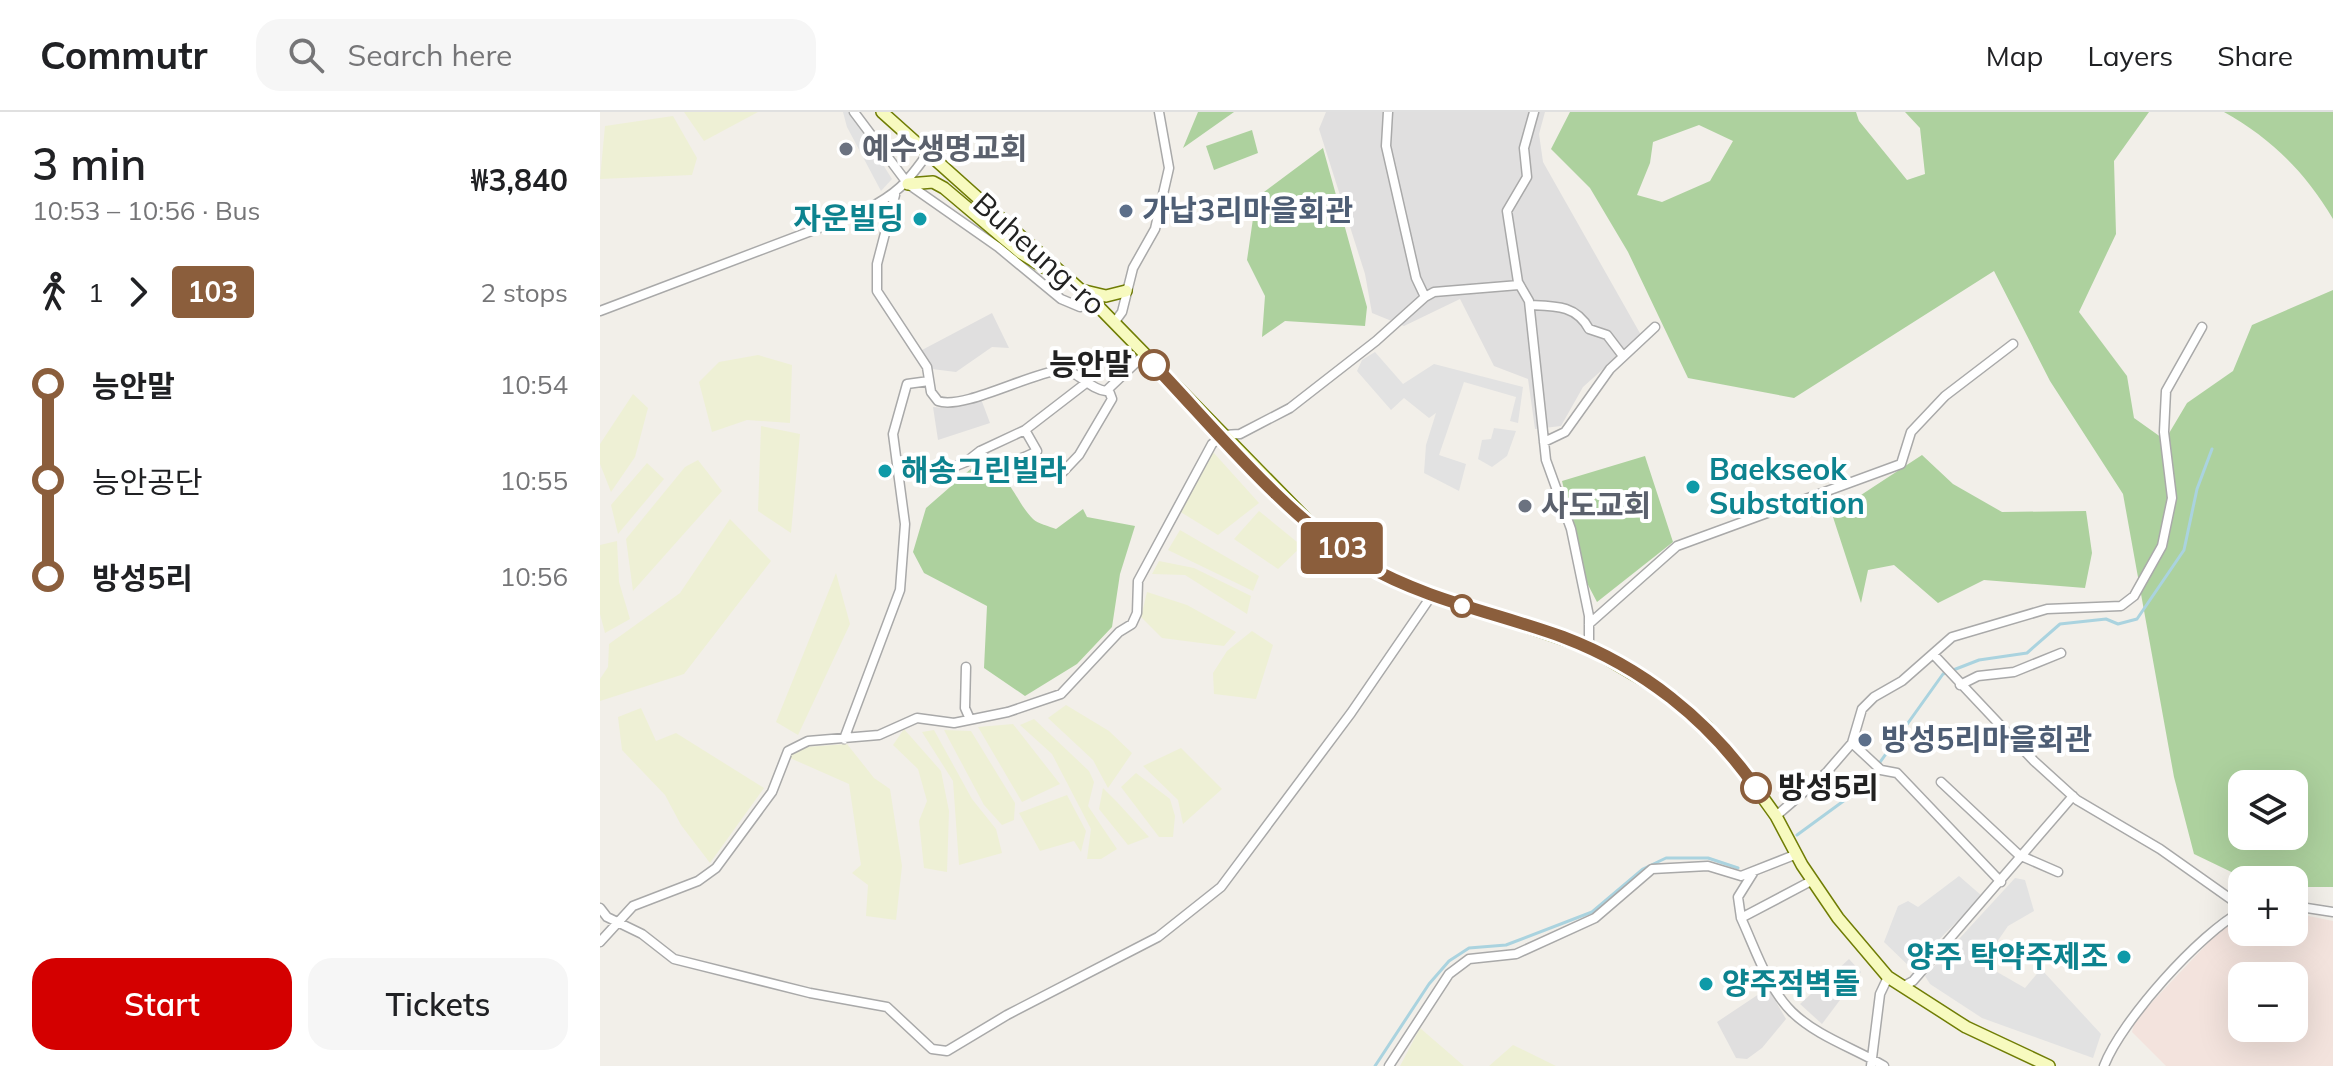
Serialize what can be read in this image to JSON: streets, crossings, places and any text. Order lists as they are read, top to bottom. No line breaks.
{"streets":{"main road":["Buheung-ro"]},"places":["예수생명교회","가납3리마을회관","자운빌딩","능안말","해송그린빌라","Baekseok Substation","사도교회","방성5리마을회관","방성5리","양주 탁약주제조","양주적벽돌"],"lines":["bus line 103"],"page":{"header":"Commutr","search":"Search here","nav":["Map","Layers","Share"],"heading":["3 min","10:53 – 10:56 · Bus","₩3,840"],"on_map":"103","legs":["1","103","2 stops"],"list":[{"name":"능안말","value":"10:54"},{"name":"능안공단","value":"10:55"},{"name":"방성5리","value":"10:56"}],"map_buttons":["+","−"],"buttons":["Start","Tickets"]}}
